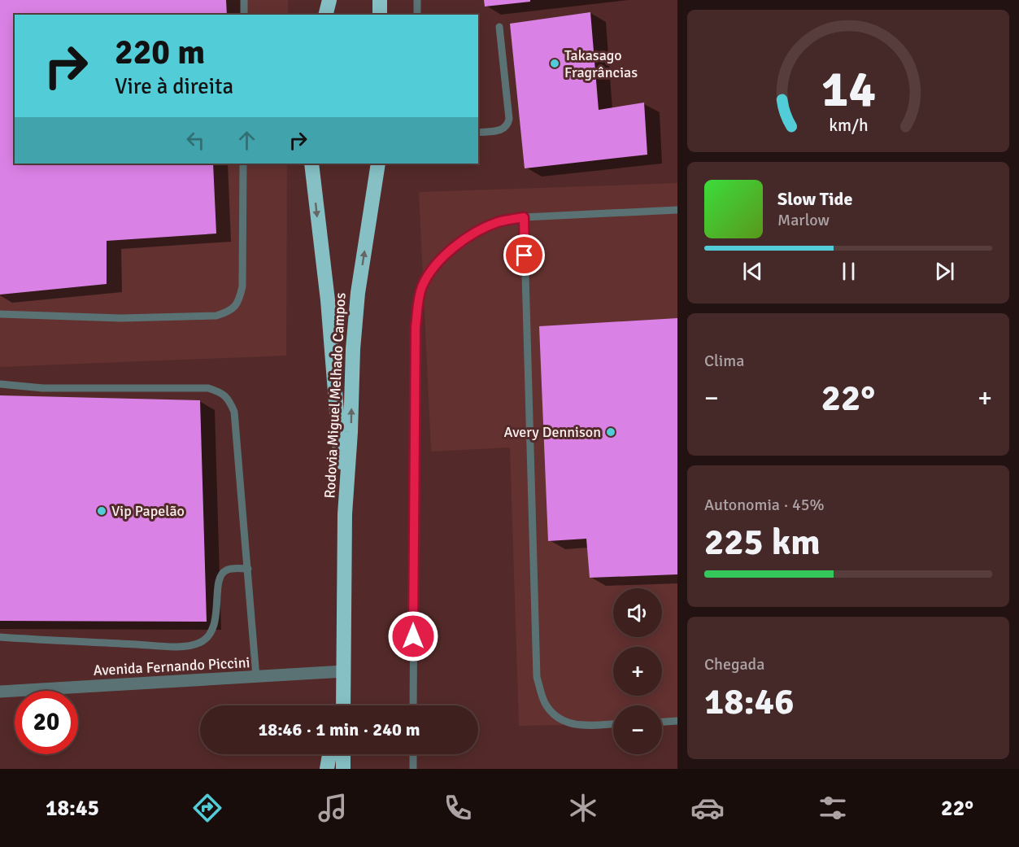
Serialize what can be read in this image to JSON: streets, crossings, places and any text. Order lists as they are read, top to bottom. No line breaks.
{"streets":{"highway":["Rodovia Miguel Melhado Campos"],"street":["Avenida Fernando Piccini"]},"crossings":[["Rodovia Miguel Melhado Campos","Avenida Fernando Piccini"]],"places":["Takasago Fragrâncias","Avery Dennison","Vip Papelão"],"page":{"turn":["220 m","Vire à direita"],"song":["Slow Tide","Marlow"],"tile":["Clima",["Autonomia · 45%","225 km"],["Chegada","18:46"]],"heat":["−","22°","+"],"map_buttons":["+","−"],"limit":"20","trip":"18:46 · 1 min · 240 m","tabs":["18:45","22°"],"gauge":["14","km/h"]}}
